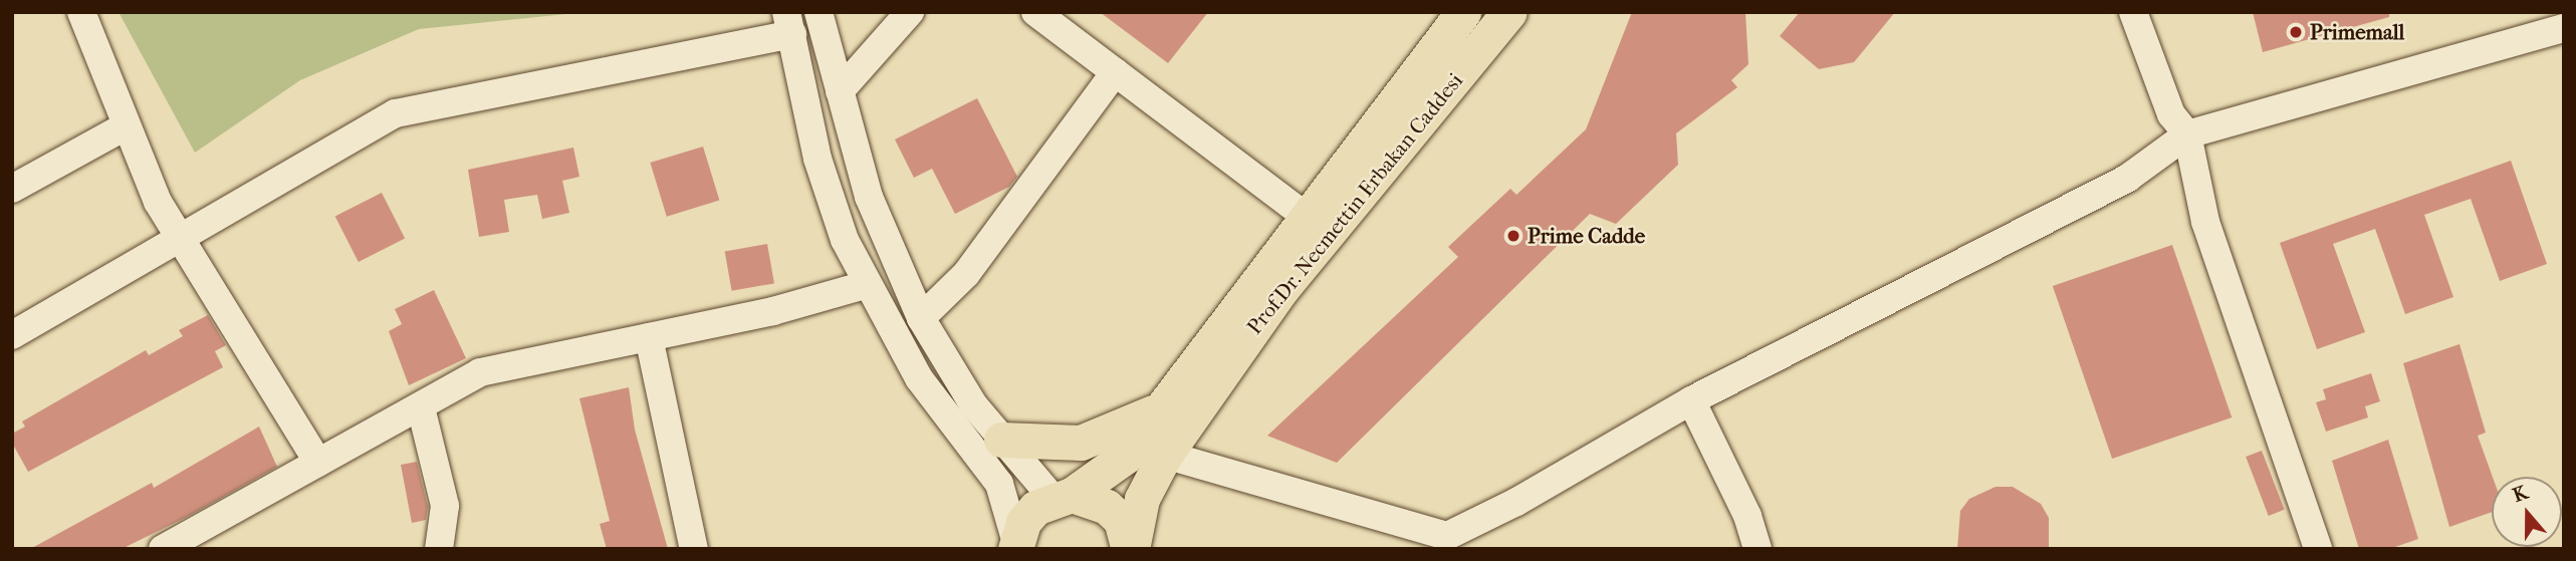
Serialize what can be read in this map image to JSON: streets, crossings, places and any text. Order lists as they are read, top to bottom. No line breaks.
{"streets":{"main road":["Prof.Dr. Necmettin Erbakan Caddesi"]},"places":["Primemall","Prime Cadde"],"north":"top"}
